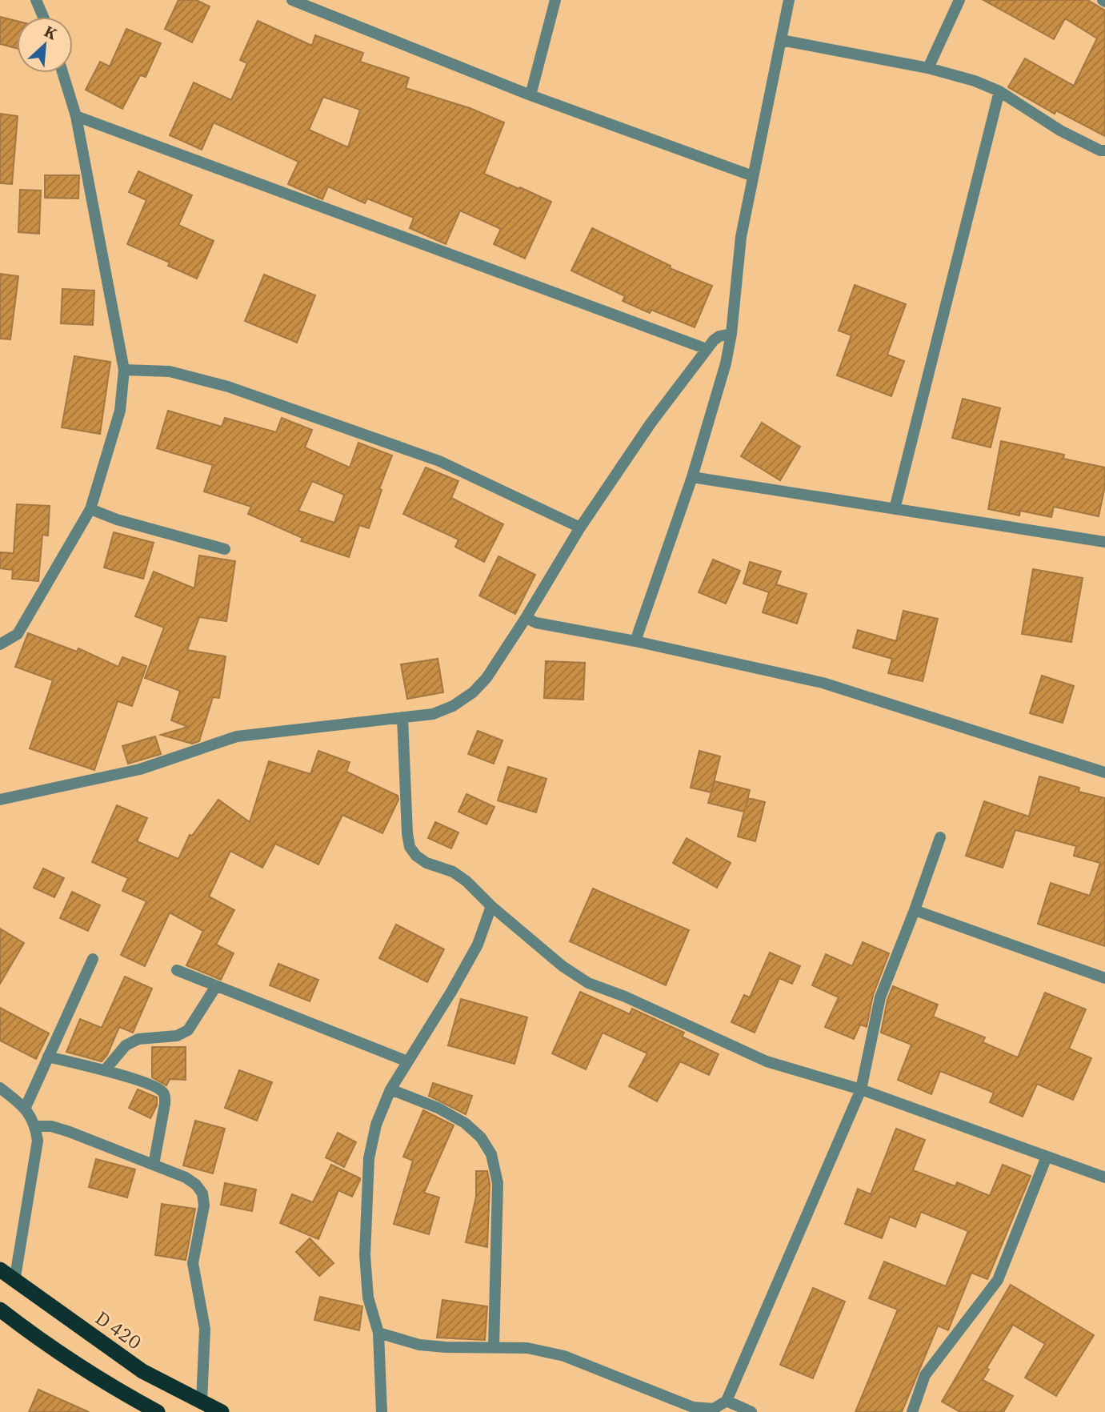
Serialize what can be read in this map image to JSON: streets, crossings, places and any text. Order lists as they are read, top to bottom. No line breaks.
{"streets":{"highway":["D 420"]},"north":"top right"}
